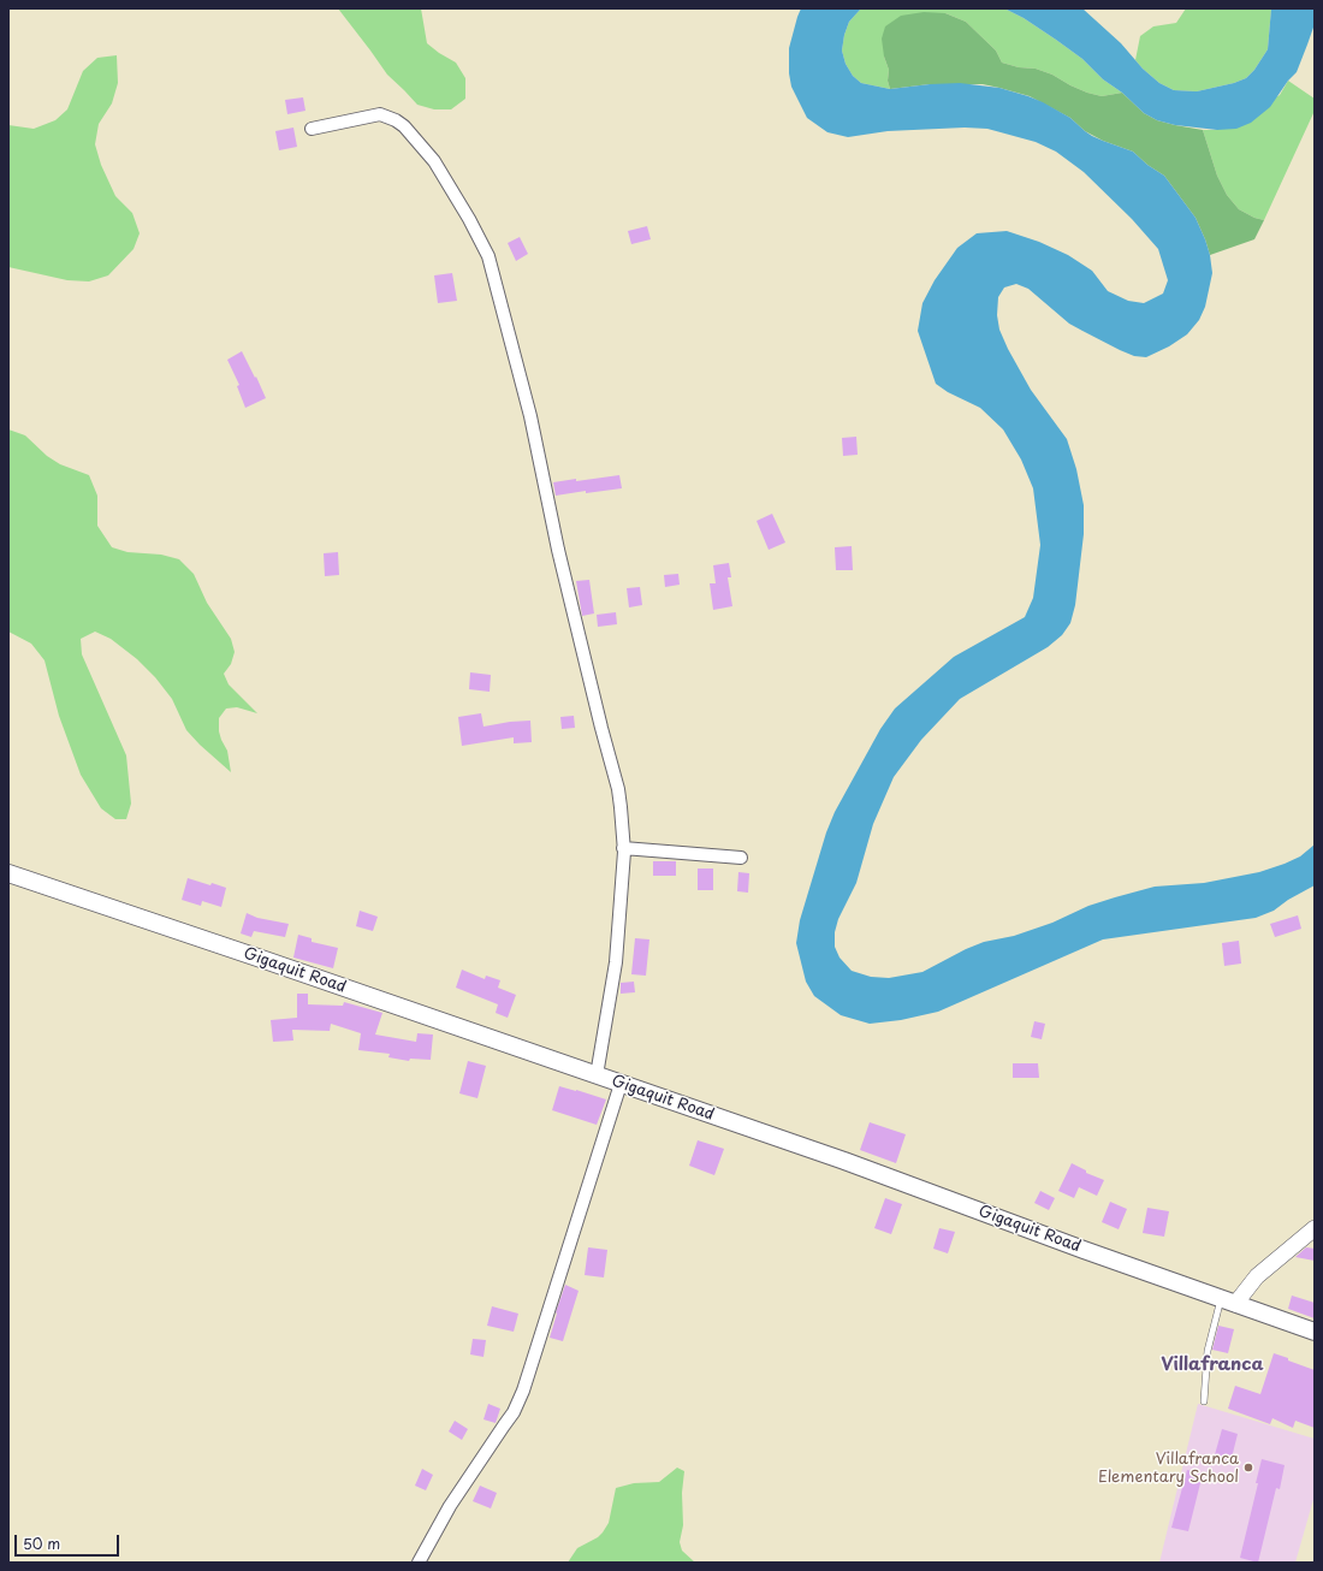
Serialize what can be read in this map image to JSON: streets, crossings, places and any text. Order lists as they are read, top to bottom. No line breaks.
{"streets":{"main road":["Gigaquit Road"]},"districts":["Villafranca"],"places":["Villafranca Elementary School"],"scale_bar":"50 m"}
